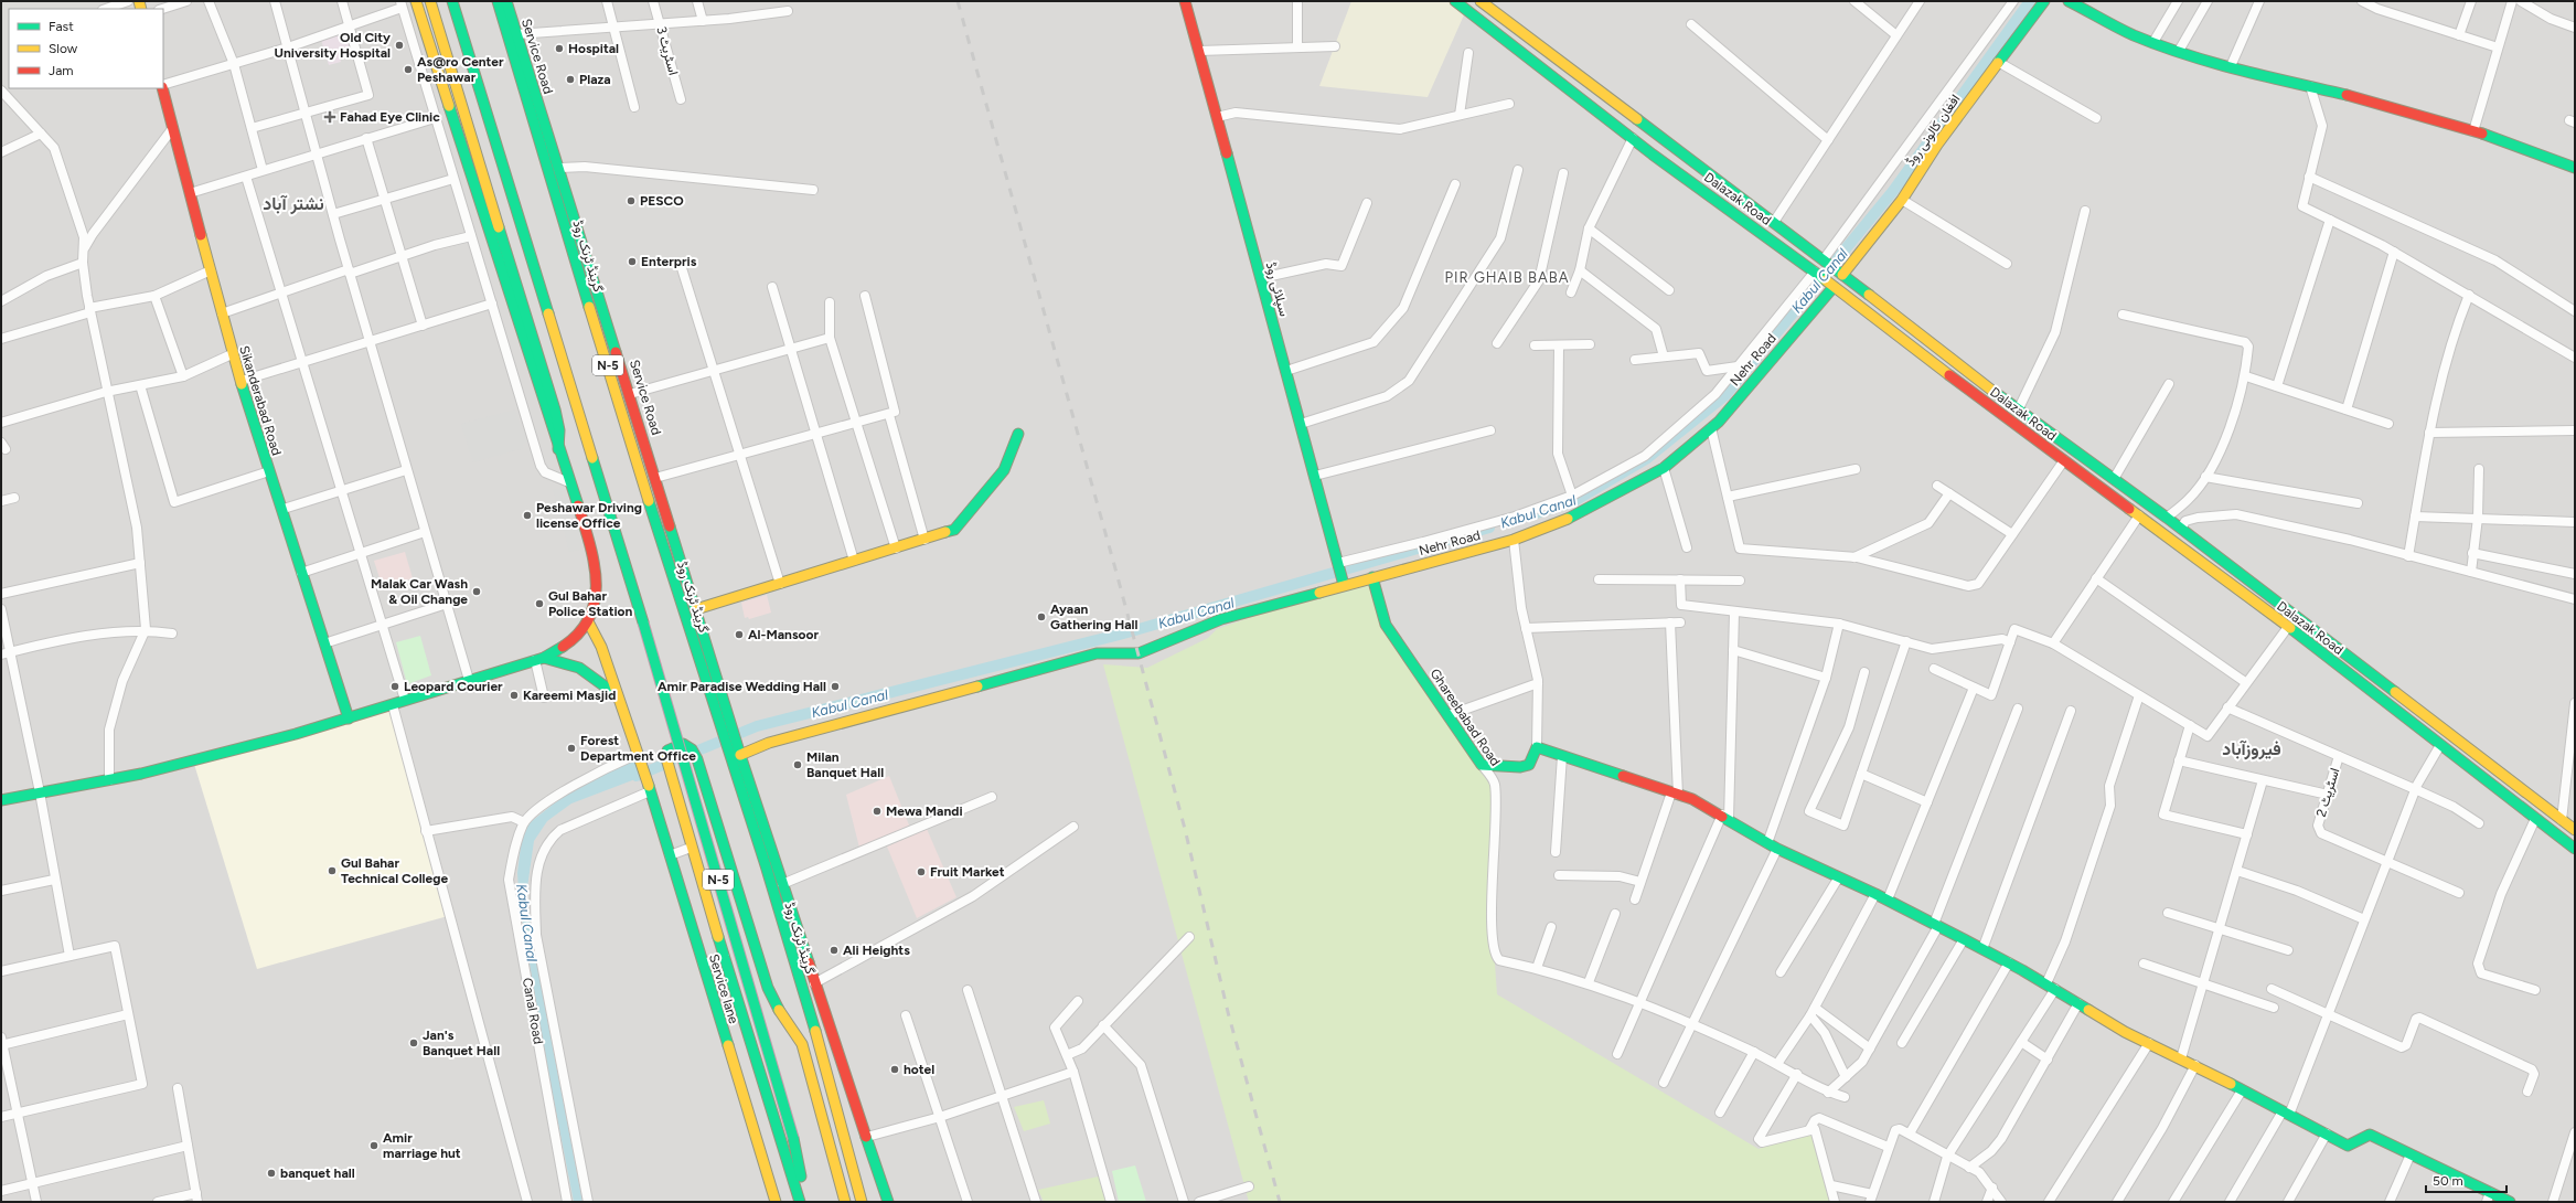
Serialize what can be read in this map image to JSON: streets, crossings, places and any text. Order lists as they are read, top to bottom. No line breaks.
{"streets":{"main road":["Service Road","افغان کالونی روڈ","Dalazak Road","گرینڈ ٹرنک روڈ","سپلائی روڈ","Nehr Road","N-5","Sikanderabad Road","Ghareebabad Road","Service lane"],"street":["اسٹریٹ 3","اسٹریٹ 2","Canal Road"]},"crossings":[["Service Road","گرینڈ ٹرنک روڈ"],["افغان کالونی روڈ","Dalazak Road"],["Dalazak Road","Nehr Road"],["گرینڈ ٹرنک روڈ","Nehr Road"],["سپلائی روڈ","Nehr Road"],["Nehr Road","Ghareebabad Road"],["Service lane","Canal Road"]],"districts":["نشتر آباد","PIR GHAIB BABA","فیروزآباد"],"water":["Kabul Canal"],"places":{"other":["Old City University Hospital","Hospital","As@ro Center Peshawar","Plaza","PESCO","Enterpris","Peshawar Driving license Office","Malak Car Wash & Oil Change","Gul Bahar Police Station","Ayaan Gathering Hall","Al-Mansoor","Leopard Courier","Amir Paradise Wedding Hall","Kareemi Masjid","Forest Department Office","Milan Banquet Hall","Mewa Mandi","Gul Bahar Technical College","Fruit Market","Ali Heights","Jan's Banquet Hall","hotel","Amir marriage hut","banquet hall"],"health":["Fahad Eye Clinic"]},"legend":["Fast","Slow","Jam"],"scale_bar":"50 m"}
